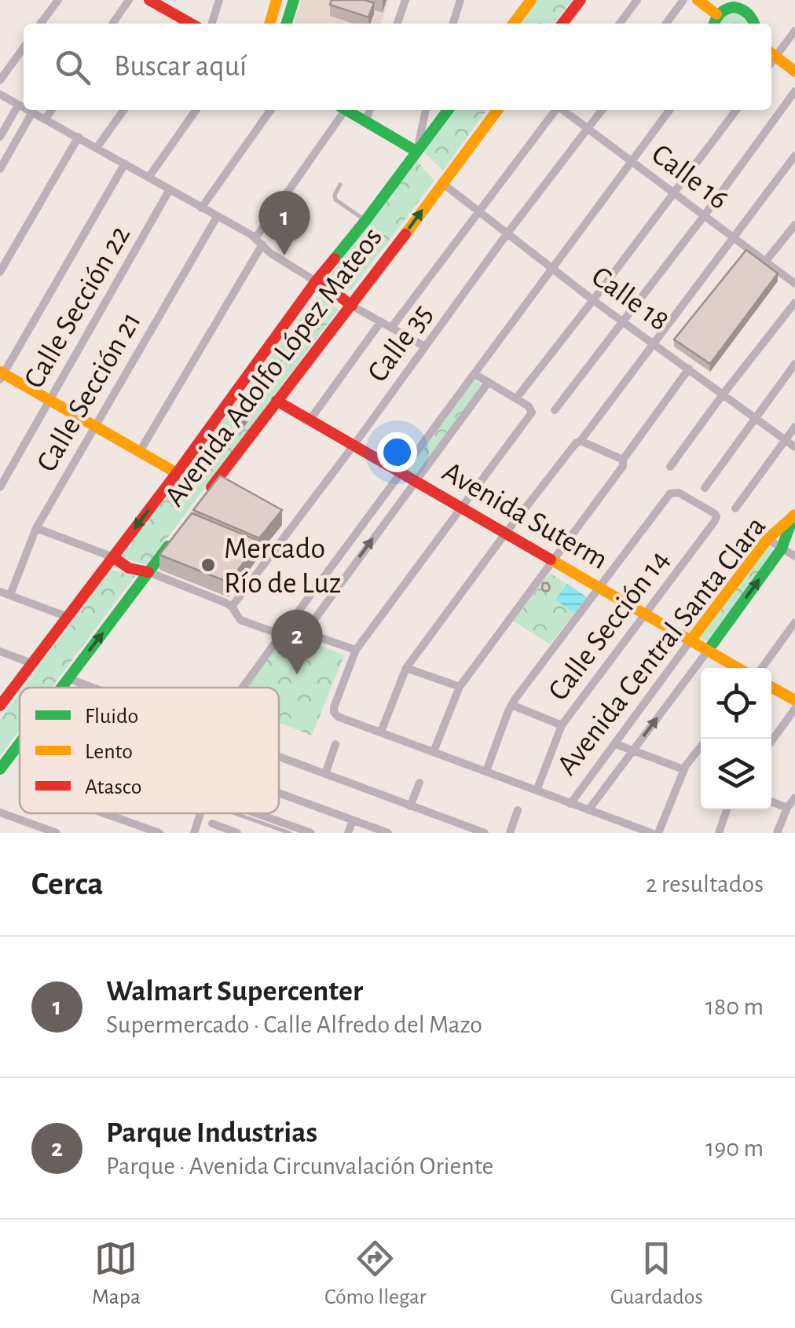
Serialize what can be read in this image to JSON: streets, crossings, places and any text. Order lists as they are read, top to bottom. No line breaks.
{"streets":{"main road":["Avenida Adolfo López Mateos","Avenida Suterm","Avenida Central Santa Clara"],"street":["Calle 16","Calle 18","Calle Sección 22","Calle 35","Calle Sección 21","Calle Sección 14"]},"crossings":[["Calle 16","Calle 35"],["Calle 18","Calle 35"],["Calle 18","Avenida Adolfo López Mateos"],["Calle 35","Avenida Suterm"],["Avenida Adolfo López Mateos","Avenida Suterm"],["Avenida Suterm","Calle Sección 14"],["Avenida Suterm","Avenida Central Santa Clara"]],"places":["Mercado Río de Luz"],"legend":["Fluido","Lento","Atasco"],"page":{"search":"Buscar aquí","pins":["1","2"],"heading":["Cerca","2 resultados"],"list":[{"mark":"1","name":"Walmart Supercenter","note":"Supermercado · Calle Alfredo del Mazo","value":"180 m"},{"mark":"2","name":"Parque Industrias","note":"Parque · Avenida Circunvalación Oriente","value":"190 m"}],"nav":["Mapa","Cómo llegar","Guardados"]}}
